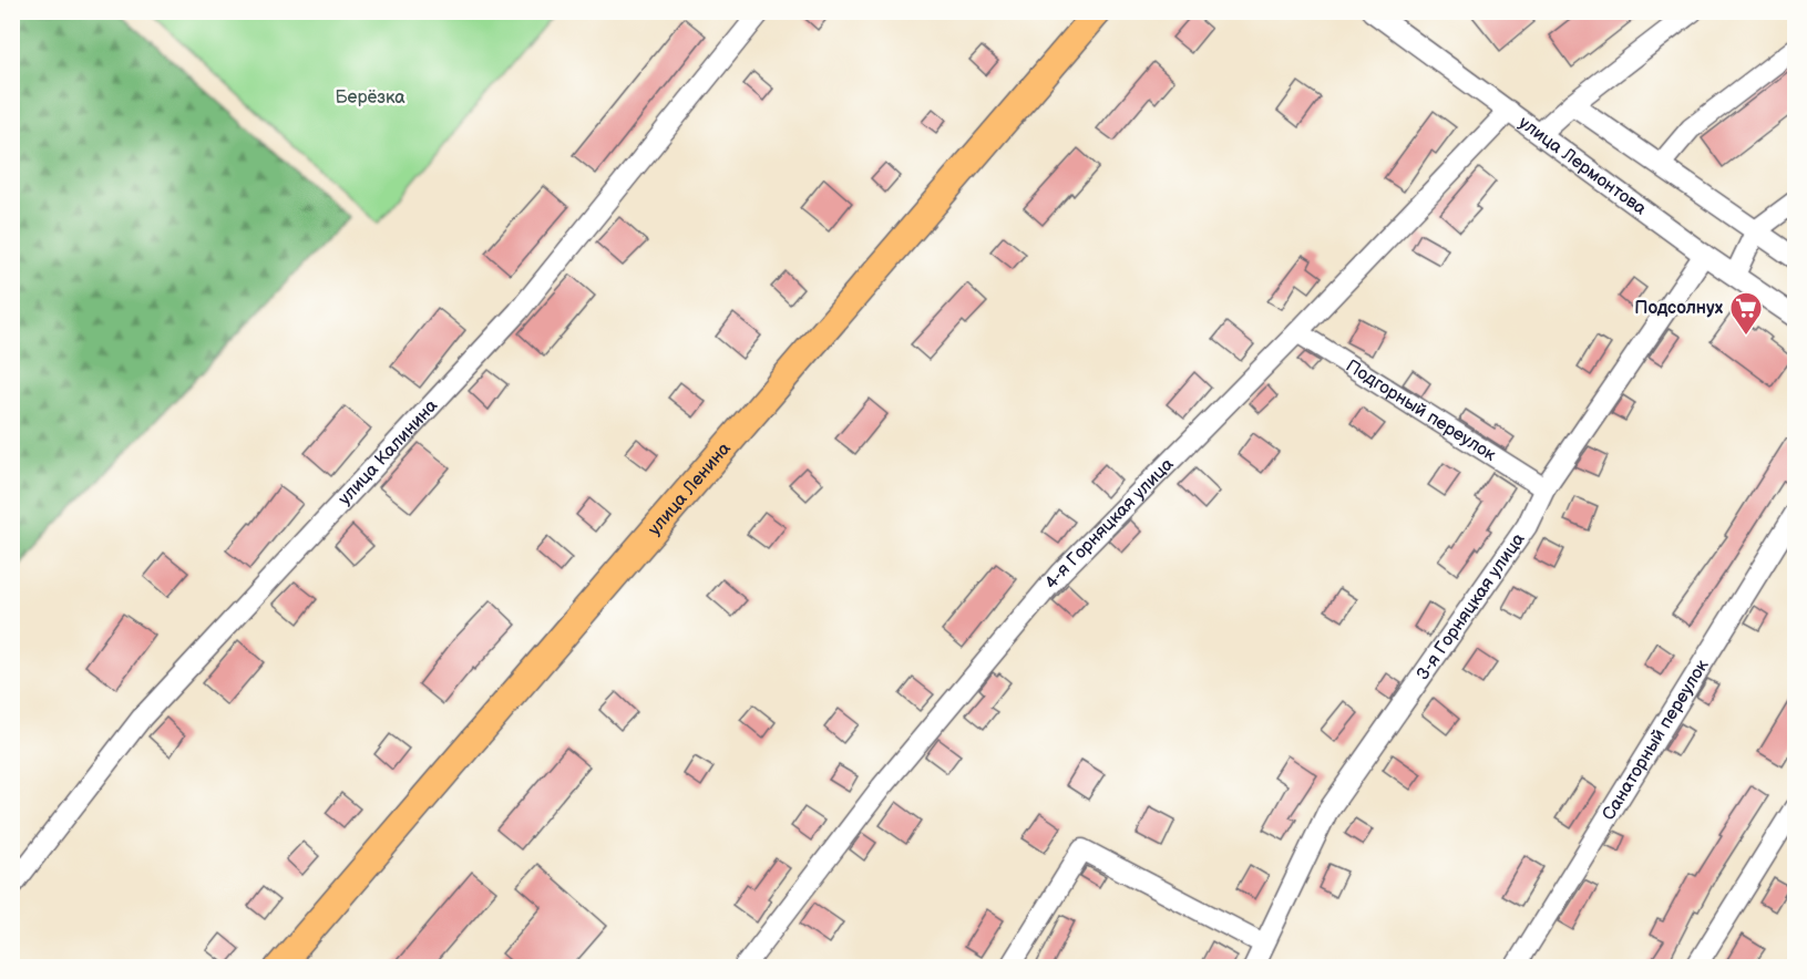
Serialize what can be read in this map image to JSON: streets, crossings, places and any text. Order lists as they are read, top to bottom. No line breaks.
{"streets":{"main road":["улица Ленина"],"street":["улица Лермонтова","Подгорный переулок","улица Калинина","4-я Горняцкая улица","3-я Горняцкая улица","Санаторный переулок"]},"crossings":[["улица Лермонтова","4-я Горняцкая улица"],["улица Лермонтова","3-я Горняцкая улица"],["Подгорный переулок","4-я Горняцкая улица"],["Подгорный переулок","3-я Горняцкая улица"]],"parks":["Берёзка"],"places":{"supermarket":["Подсолнух"]}}
